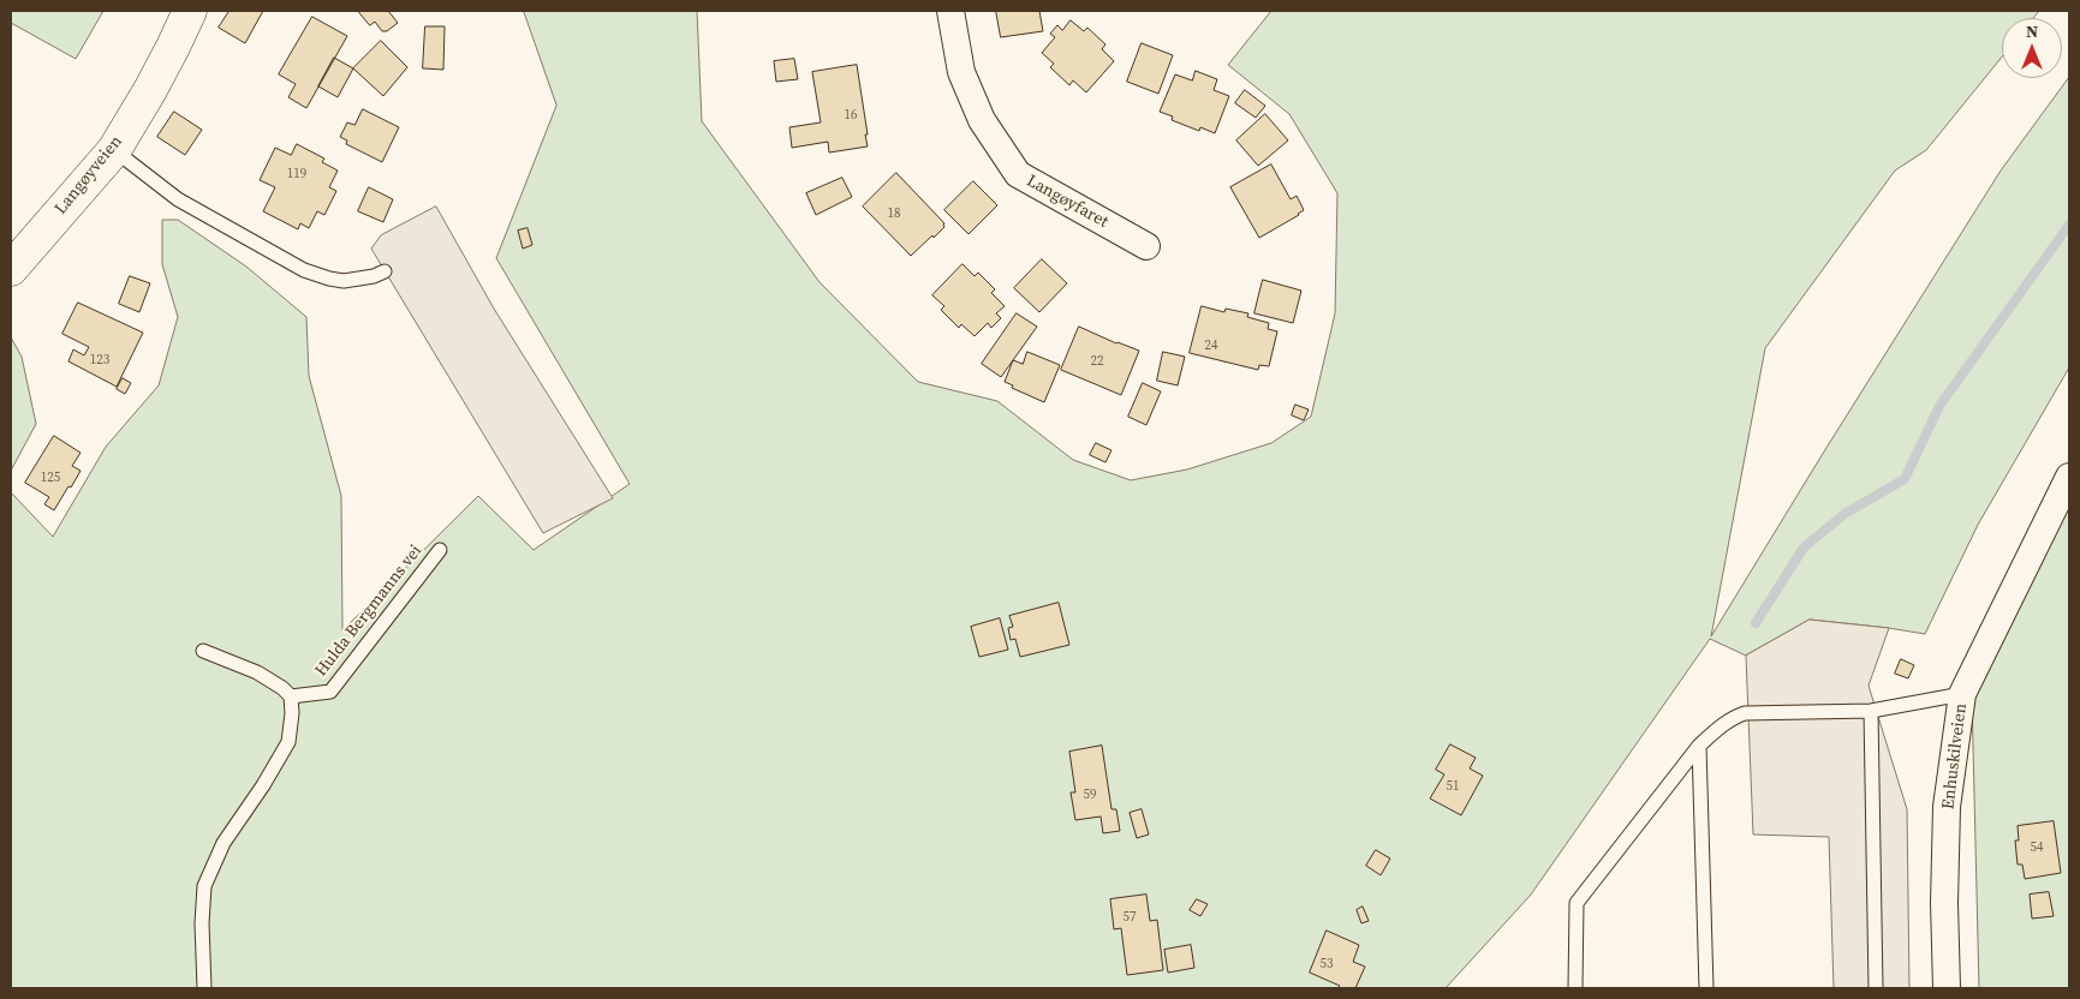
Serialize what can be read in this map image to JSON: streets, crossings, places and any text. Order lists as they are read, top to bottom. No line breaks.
{"streets":{"main road":["Langøyveien"],"street":["Langøyfaret","Enhuskilveien"],"lane":["Hulda Bergmanns vei"]},"house_numbers":["16","119","18","24","123","22","125","51","59","54","57","53"],"north":"top"}
